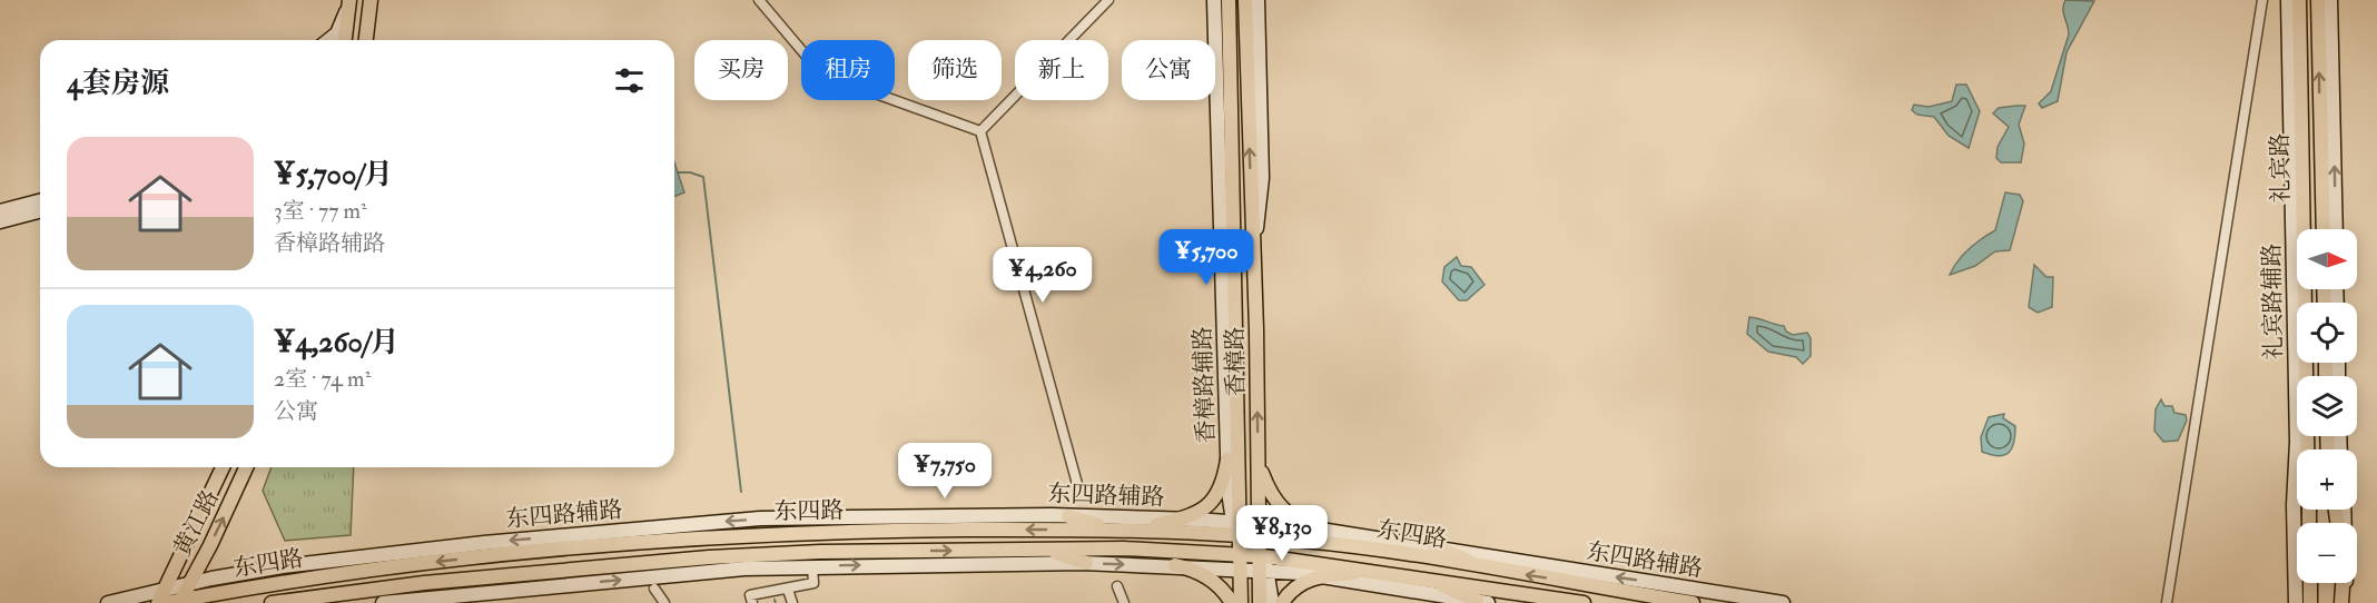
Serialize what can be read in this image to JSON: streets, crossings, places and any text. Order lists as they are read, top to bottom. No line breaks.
{"streets":{"main road":["礼宾路","礼宾路辅路","香樟路","香樟路辅路","东四路辅路","东四路","黄江路"]},"crossings":[["香樟路","香樟路辅路"],["香樟路","东四路辅路"],["香樟路","东四路"],["香樟路辅路","东四路辅路"],["香樟路辅路","东四路"],["东四路辅路","东四路"],["东四路辅路","黄江路"],["东四路","黄江路"]],"north":"right","page":{"chip":["买房","租房","筛选","新上","公寓"],"heading":"4套房源","list":[{"name":"¥5,700/月","note":"3室 · 77 m² · 香樟路辅路"},{"name":"¥4,260/月","note":"2室 · 74 m² · 公寓"}],"map_buttons":["+","−"],"price":["¥5,700","¥4,260","¥7,750","¥8,130"]}}
